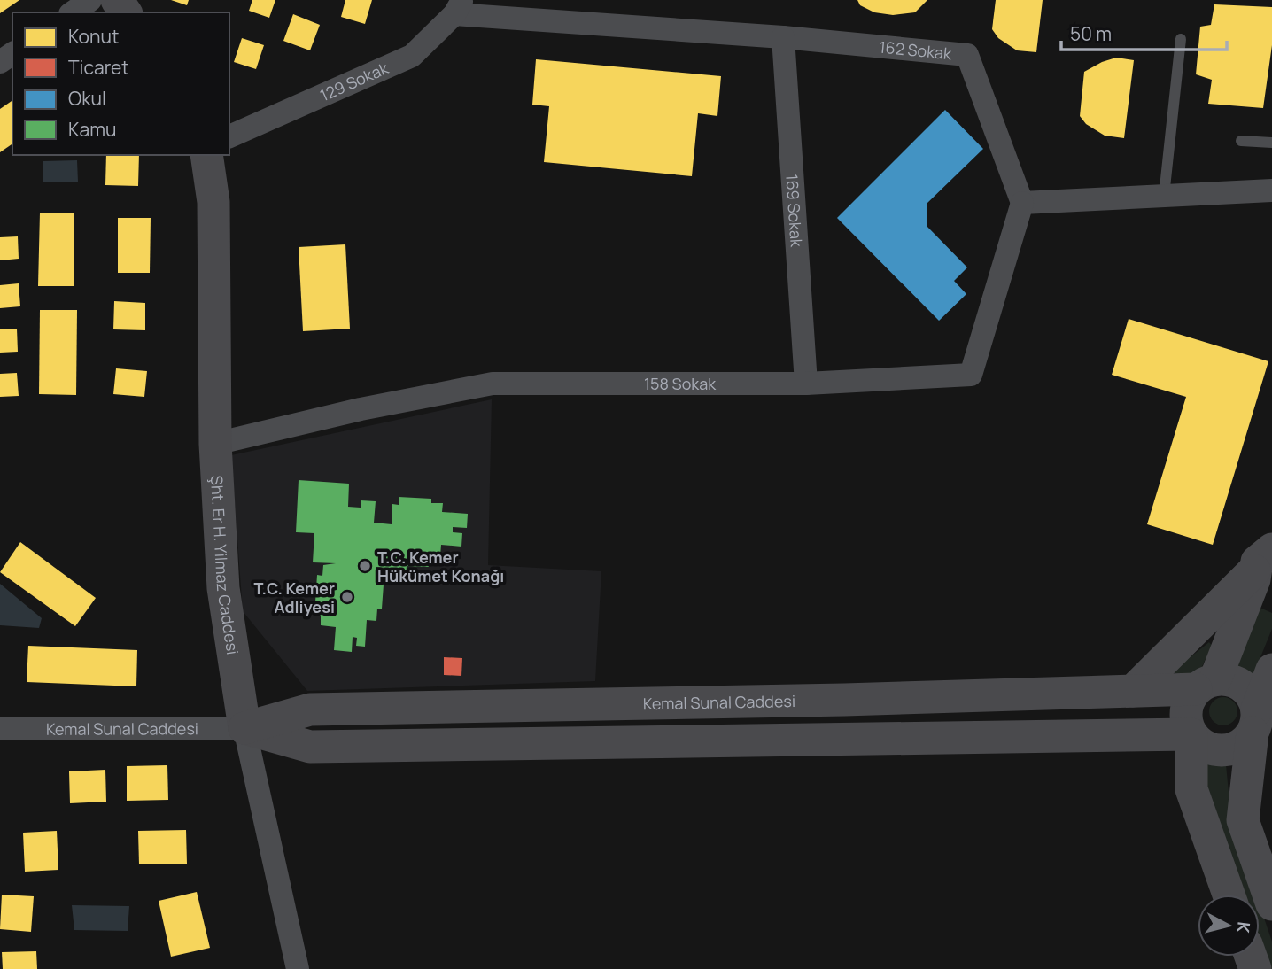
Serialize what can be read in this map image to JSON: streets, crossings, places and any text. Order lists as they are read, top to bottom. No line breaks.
{"streets":{"street":["162 Sokak","129 Sokak","169 Sokak","158 Sokak","Şht. Er H. Yilmaz Caddesi","Kemal Sunal Caddesi"]},"crossings":[["162 Sokak","129 Sokak"],["162 Sokak","169 Sokak"],["162 Sokak","158 Sokak"],["169 Sokak","158 Sokak"],["158 Sokak","Şht. Er H. Yilmaz Caddesi"],["Şht. Er H. Yilmaz Caddesi","Kemal Sunal Caddesi"]],"places":["T.C. Kemer Hükümet Konağı","T.C. Kemer Adliyesi"],"legend":["Konut","Ticaret","Okul","Kamu"],"scale_bar":"50 m","north":"right"}
